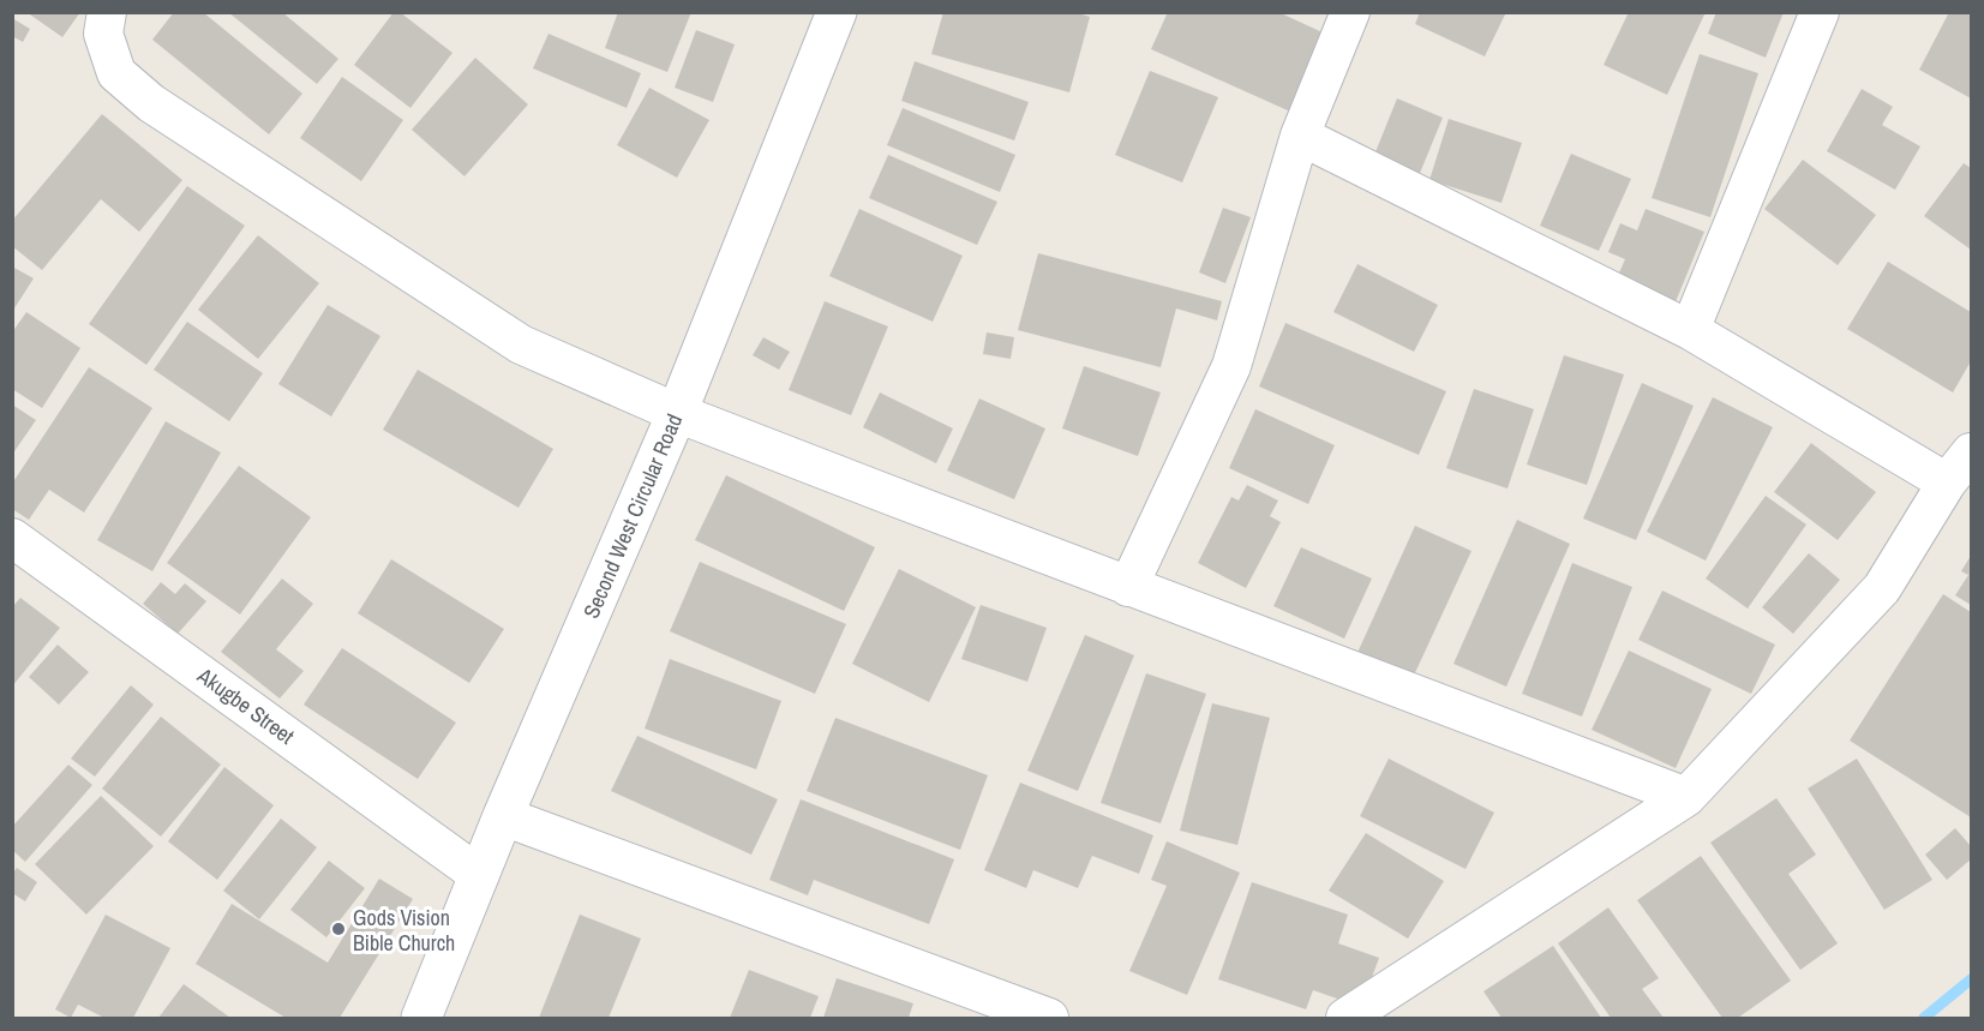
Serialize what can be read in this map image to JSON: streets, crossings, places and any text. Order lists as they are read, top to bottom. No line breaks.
{"streets":{"street":["Second West Circular Road","Akugbe Street"]},"crossings":[["Second West Circular Road","Akugbe Street"]],"places":["Gods Vision Bible Church"]}
